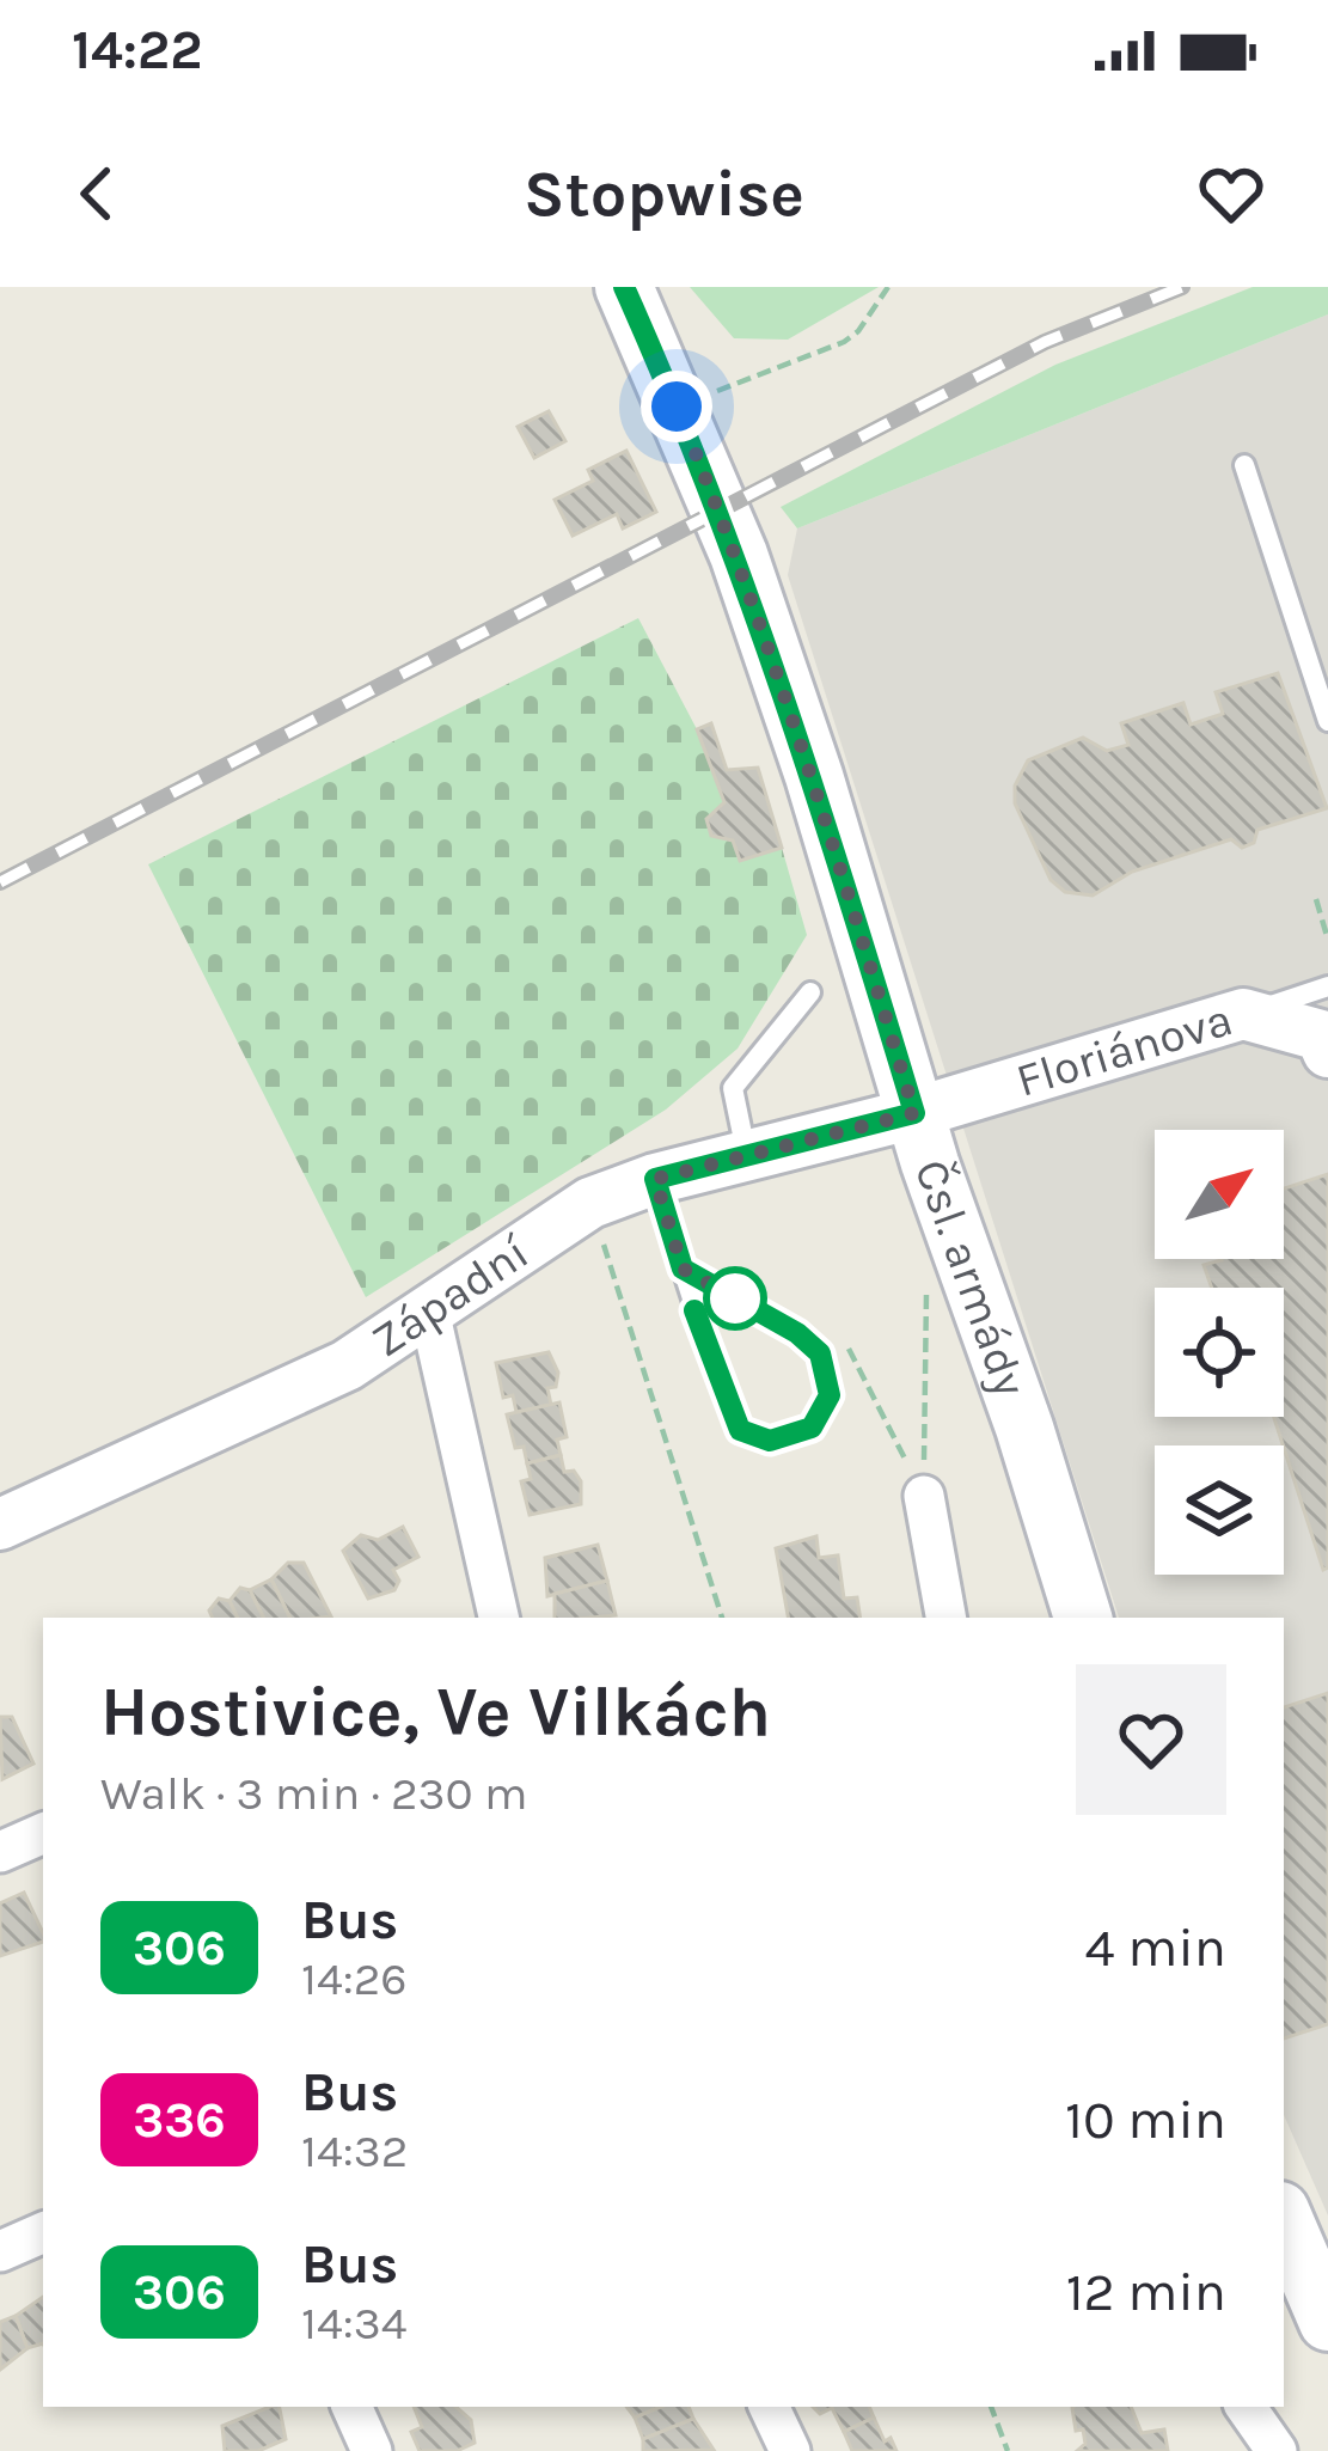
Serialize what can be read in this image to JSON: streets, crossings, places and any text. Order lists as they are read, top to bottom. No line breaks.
{"streets":{"main road":["Čsl. armády"],"street":["Floriánova","Západní"]},"crossings":[["Floriánova","Čsl. armády"],["Floriánova","Západní"],["Čsl. armády","Západní"]],"lines":["bus line 306"],"north":"top right","page":{"status":"14:22","header":"Stopwise","heading":["Hostivice, Ve Vilkách","Walk · 3 min · 230 m"],"list":[{"mark":"306","name":"Bus","note":"14:26","value":"4 min"},{"mark":"336","name":"Bus","note":"14:32","value":"10 min"},{"mark":"306","name":"Bus","note":"14:34","value":"12 min"}]}}
